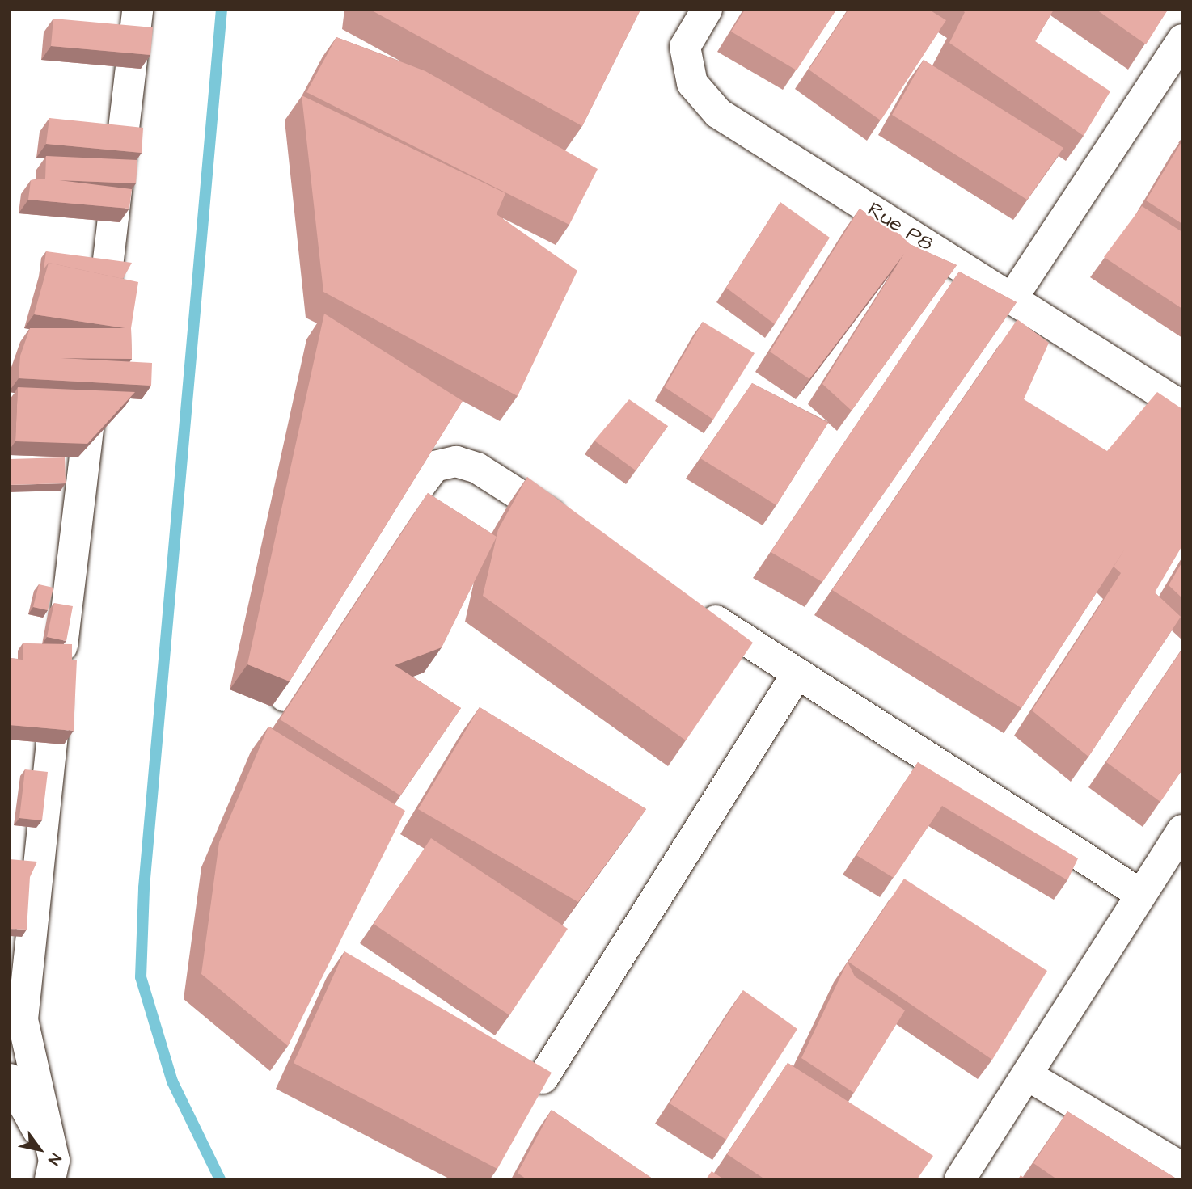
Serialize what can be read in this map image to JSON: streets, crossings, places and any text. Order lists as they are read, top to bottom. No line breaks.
{"streets":{"street":["Rue P8"]},"north":"bottom right"}
